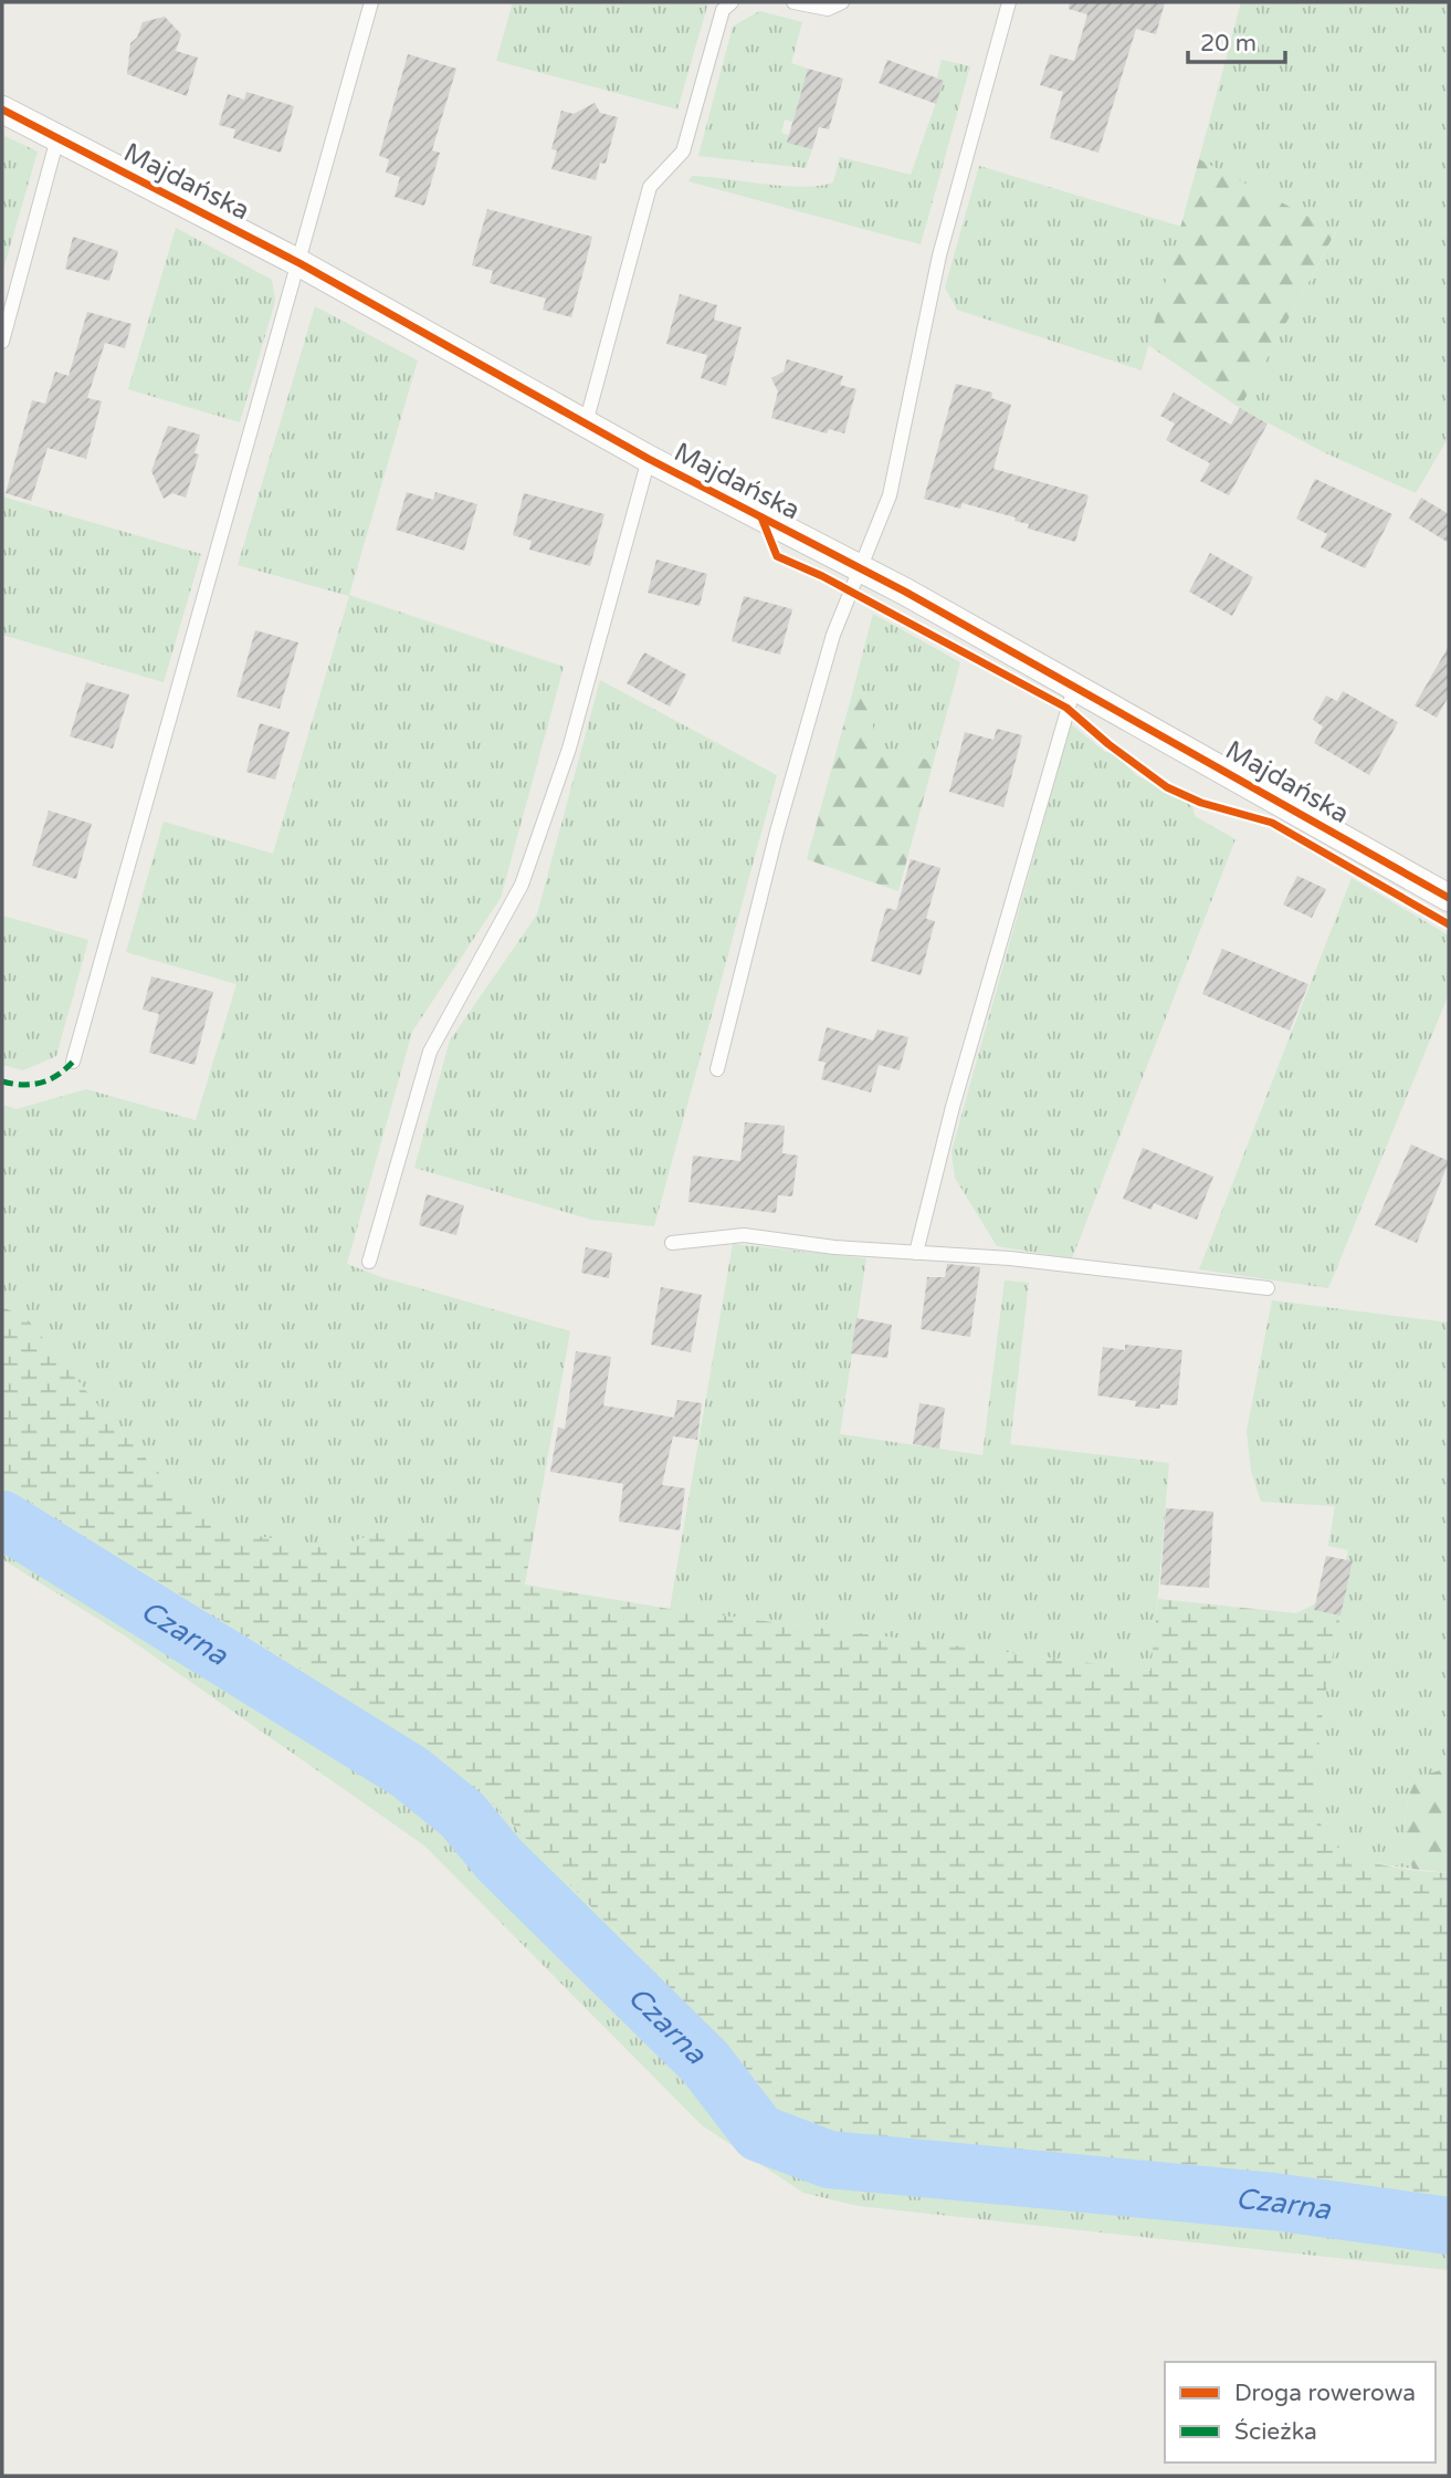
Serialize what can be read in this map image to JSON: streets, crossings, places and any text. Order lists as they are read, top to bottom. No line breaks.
{"streets":{"street":["Majdańska"]},"water":["Czarna"],"legend":["Droga rowerowa","Ścieżka"],"scale_bar":"20 m"}
